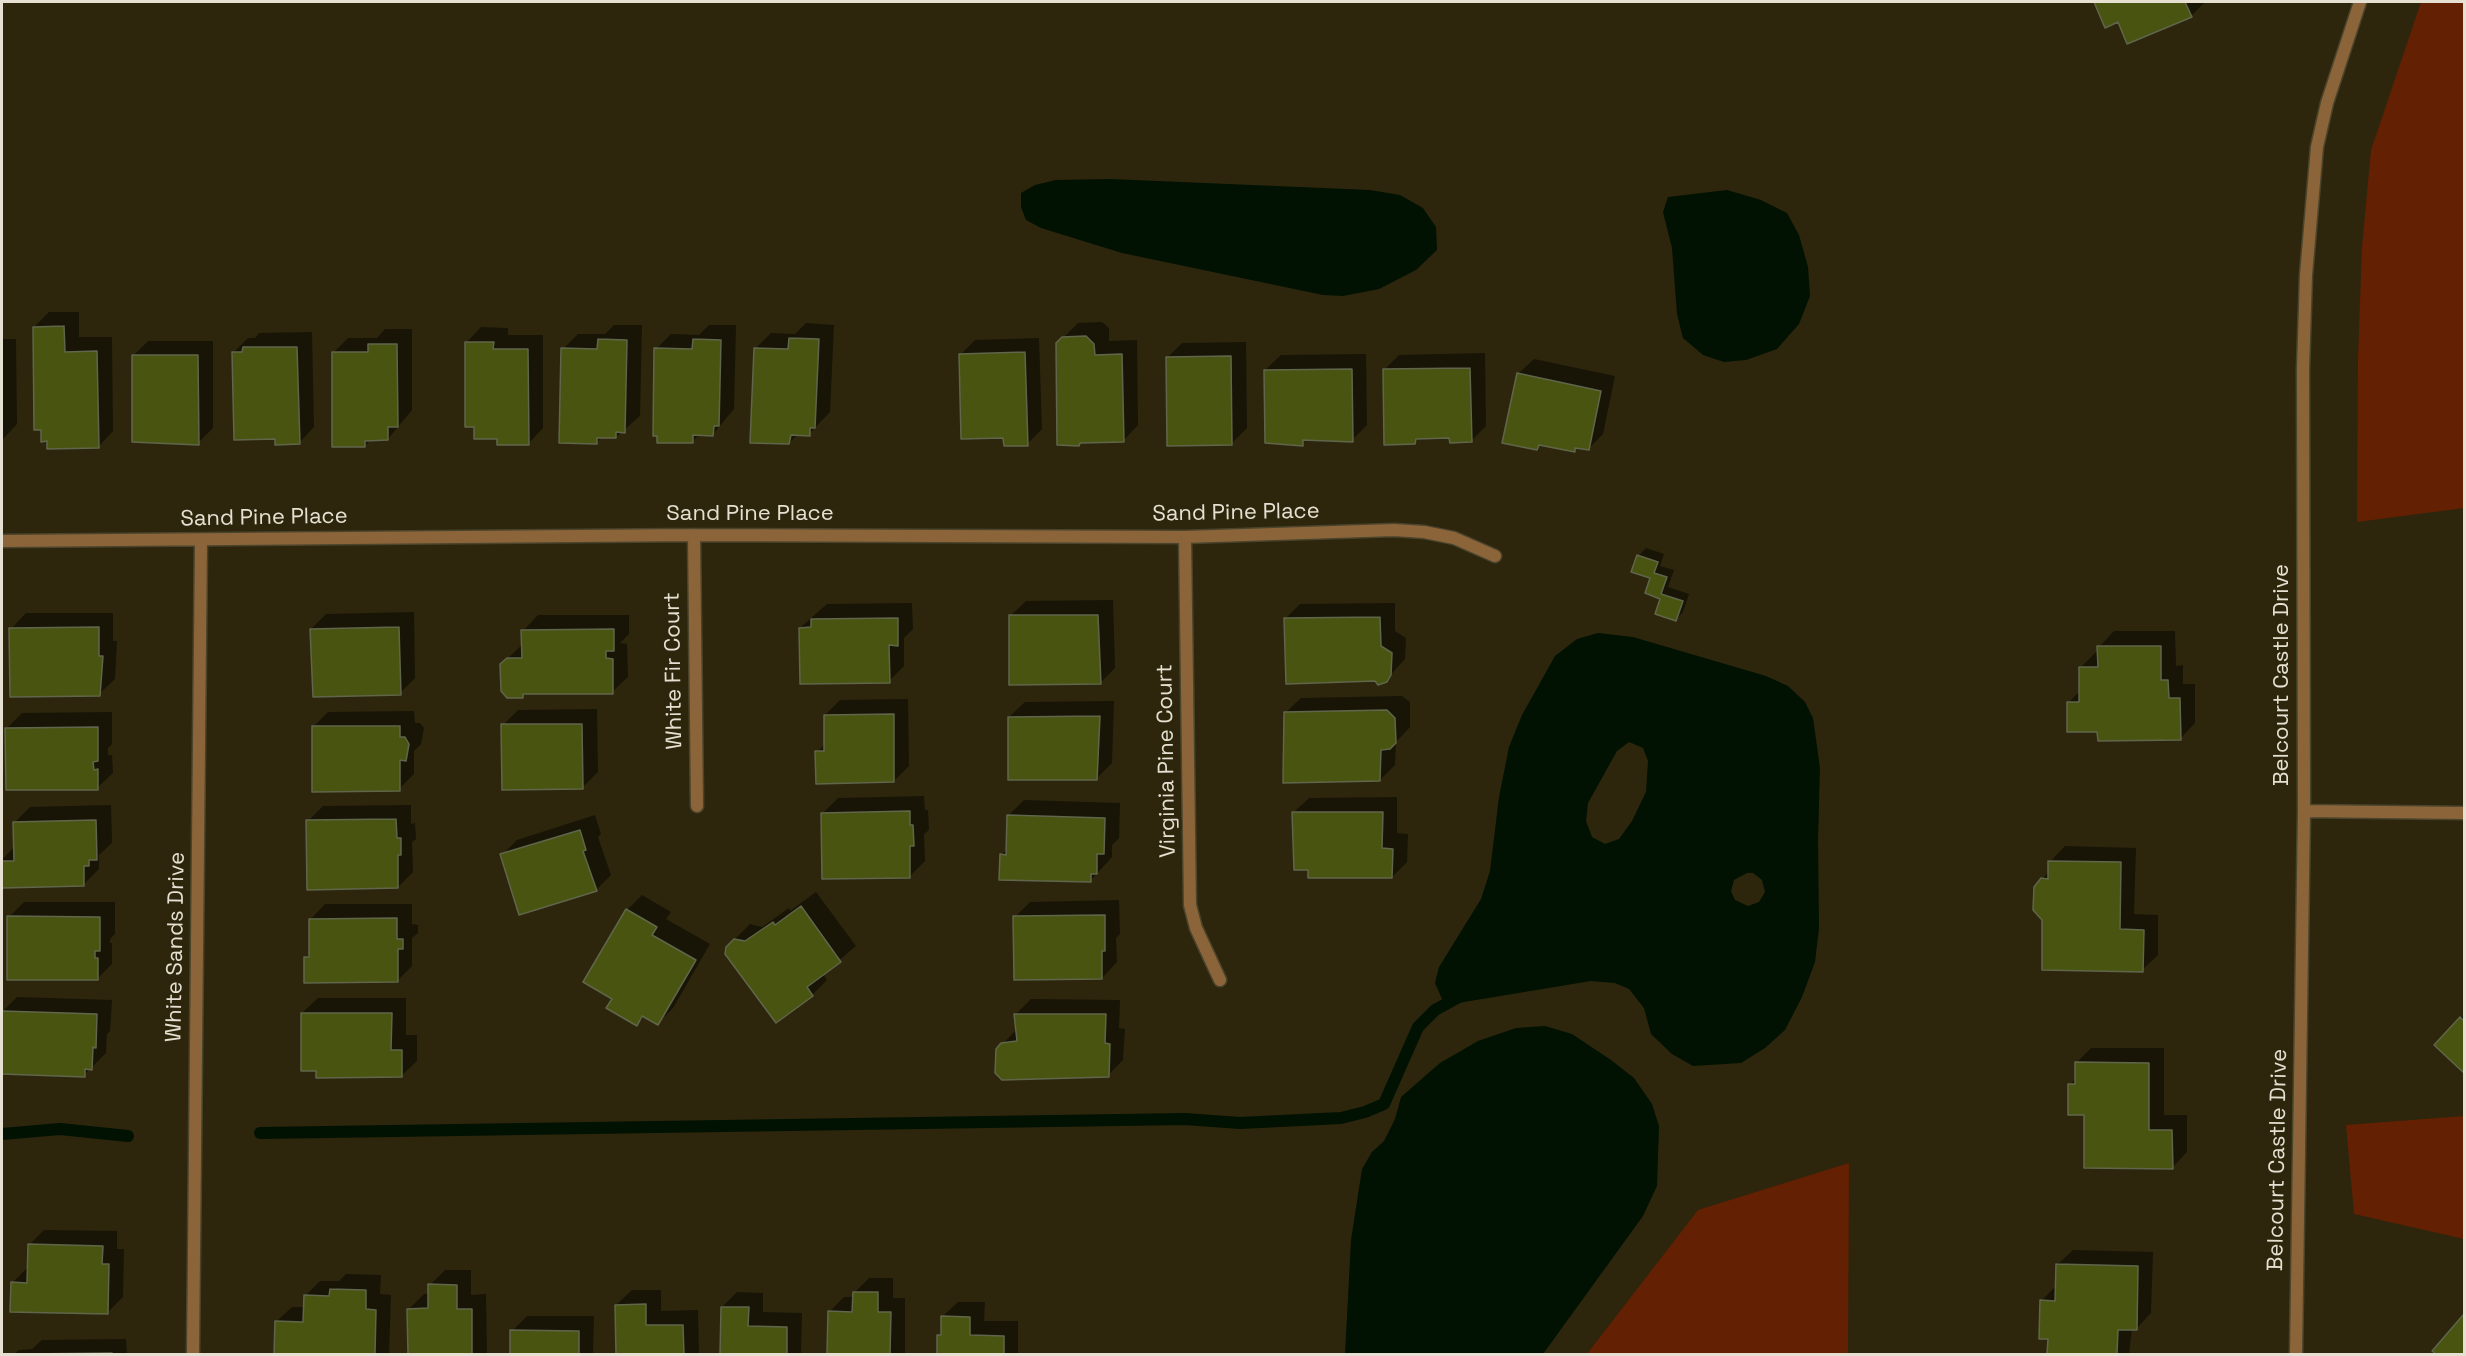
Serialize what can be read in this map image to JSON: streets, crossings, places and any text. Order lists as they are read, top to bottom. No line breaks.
{"streets":{"street":["Sand Pine Place","White Fir Court","Belcourt Castle Drive","Virginia Pine Court","White Sands Drive"]},"crossings":[["Sand Pine Place","White Fir Court"],["Sand Pine Place","Virginia Pine Court"],["Sand Pine Place","White Sands Drive"]]}
